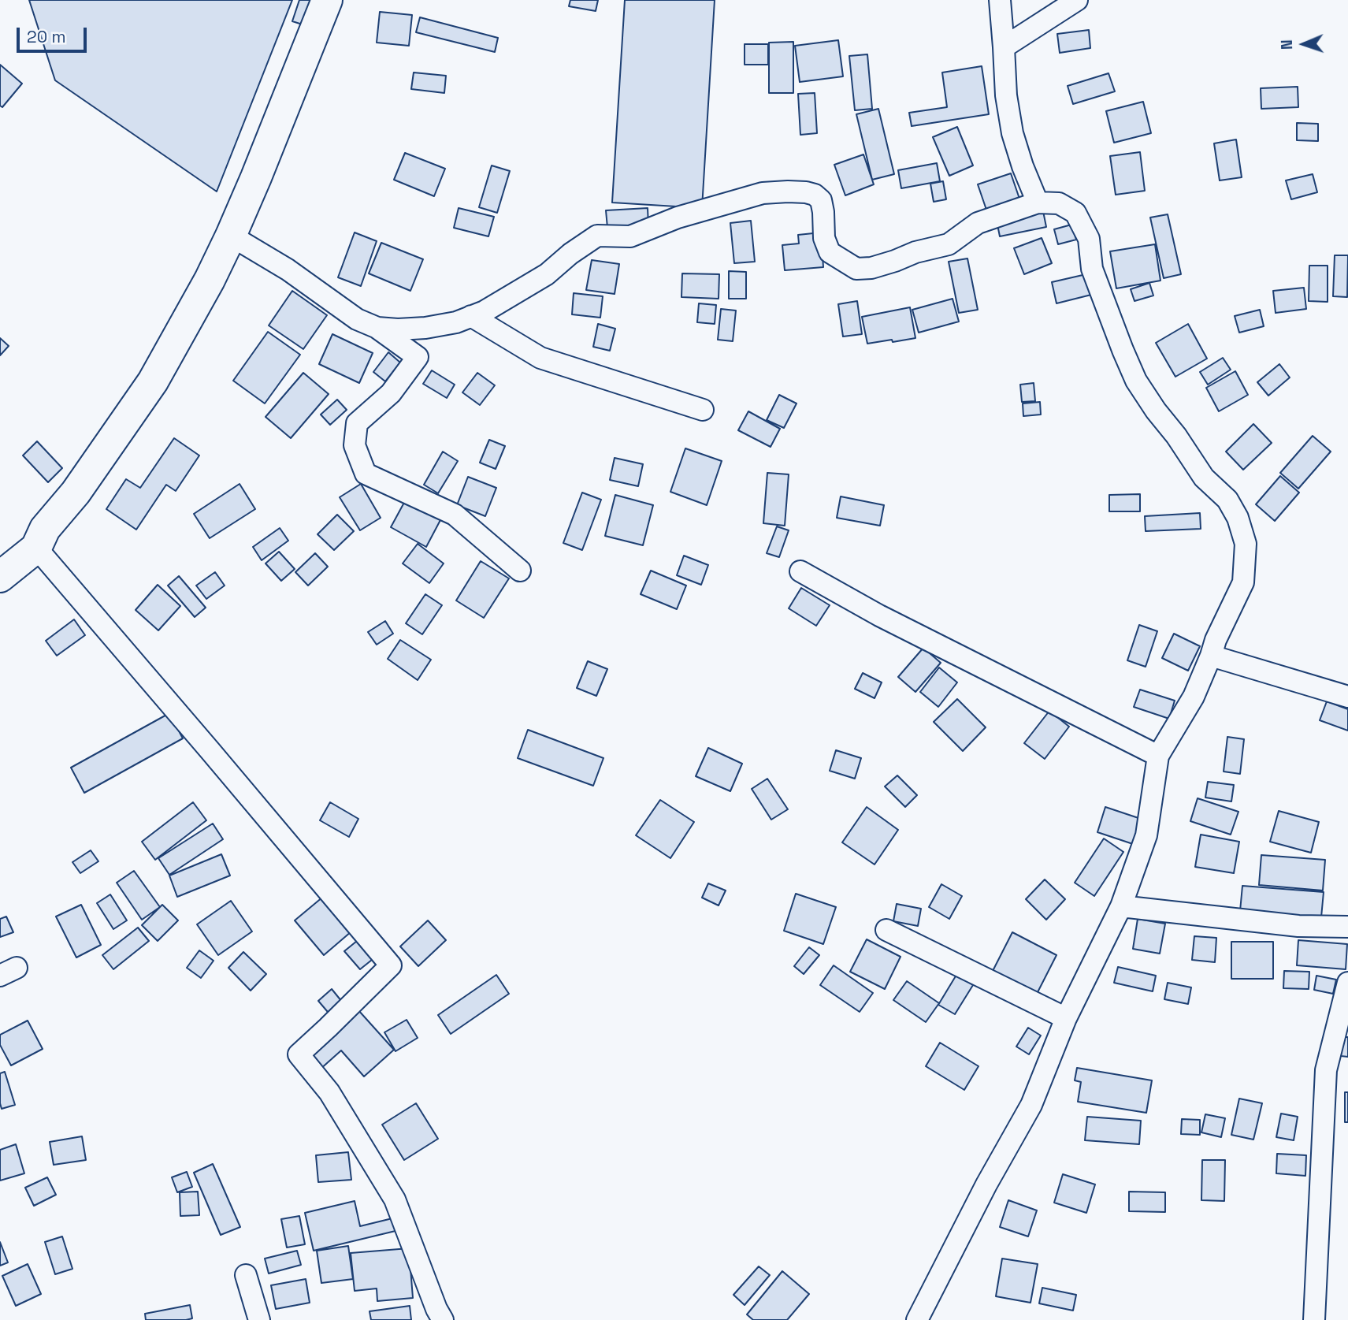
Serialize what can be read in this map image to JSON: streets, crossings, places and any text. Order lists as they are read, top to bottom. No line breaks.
{"scale_bar":"20 m","north":"left"}
